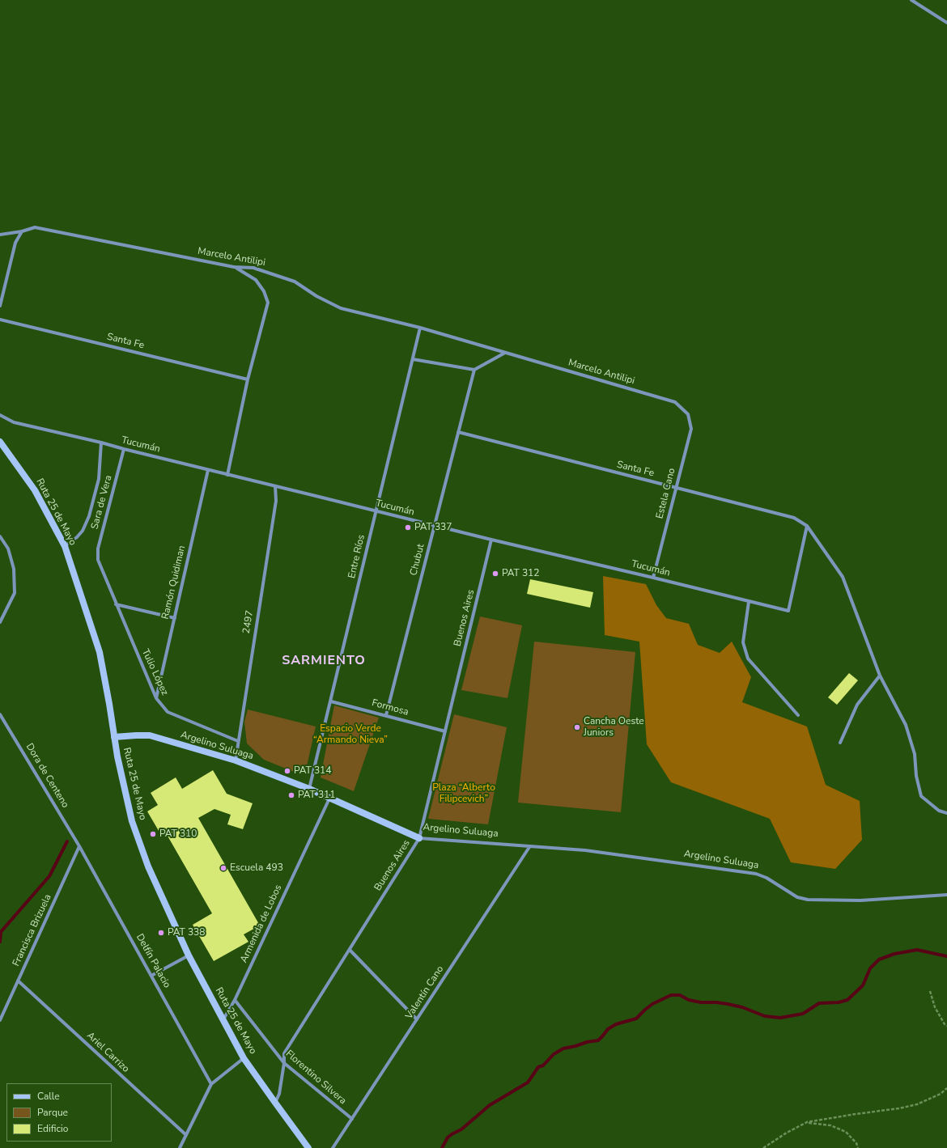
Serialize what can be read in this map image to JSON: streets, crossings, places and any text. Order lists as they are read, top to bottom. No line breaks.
{"streets":{"main road":["Ruta 25 de Mayo","Argelino Suluaga"],"street":["Marcelo Antilipi","Santa Fe","Tucumán","Estela Cano","Sara de Vera","Entre Ríos","Chubut","Ramón Quidiman","Buenos Aires","2497","Tulio López","Formosa","Dora de Centeno","Armenida de Lobos","Francisca Brizuela","Delfín Palacio","Valentín Cano","Ariel Carrizo","Florentino Silvera"]},"crossings":[["Marcelo Antilipi","Estela Cano"],["Marcelo Antilipi","Entre Ríos"],["Santa Fe","Tucumán"],["Santa Fe","Estela Cano"],["Santa Fe","Chubut"],["Tucumán","Estela Cano"],["Tucumán","Sara de Vera"],["Tucumán","Entre Ríos"],["Tucumán","Chubut"],["Tucumán","Ramón Quidiman"],["Tucumán","Buenos Aires"],["Tucumán","2497"],["Sara de Vera","Tulio López"],["Ruta 25 de Mayo","Buenos Aires"],["Ruta 25 de Mayo","Argelino Suluaga"],["Ruta 25 de Mayo","Armenida de Lobos"],["Entre Ríos","Formosa"],["Entre Ríos","Argelino Suluaga"],["Chubut","Formosa"],["Ramón Quidiman","Tulio López"],["Buenos Aires","Formosa"],["Buenos Aires","Argelino Suluaga"],["Buenos Aires","Florentino Silvera"],["2497","Tulio López"],["2497","Argelino Suluaga"],["Argelino Suluaga","Armenida de Lobos"],["Argelino Suluaga","Valentín Cano"],["Dora de Centeno","Francisca Brizuela"],["Dora de Centeno","Delfín Palacio"],["Armenida de Lobos","Florentino Silvera"],["Francisca Brizuela","Delfín Palacio"],["Francisca Brizuela","Ariel Carrizo"],["Valentín Cano","Florentino Silvera"]],"districts":["SARMIENTO"],"parks":["Espacio Verde “Armando Nieva”","Plaza “Alberto Filipcevich”"],"places":["PAT 337","PAT 312","Cancha Oeste Juniors","PAT 314","PAT 311","PAT 310","Escuela 493","PAT 338"],"legend":["Calle","Parque","Edificio"]}
